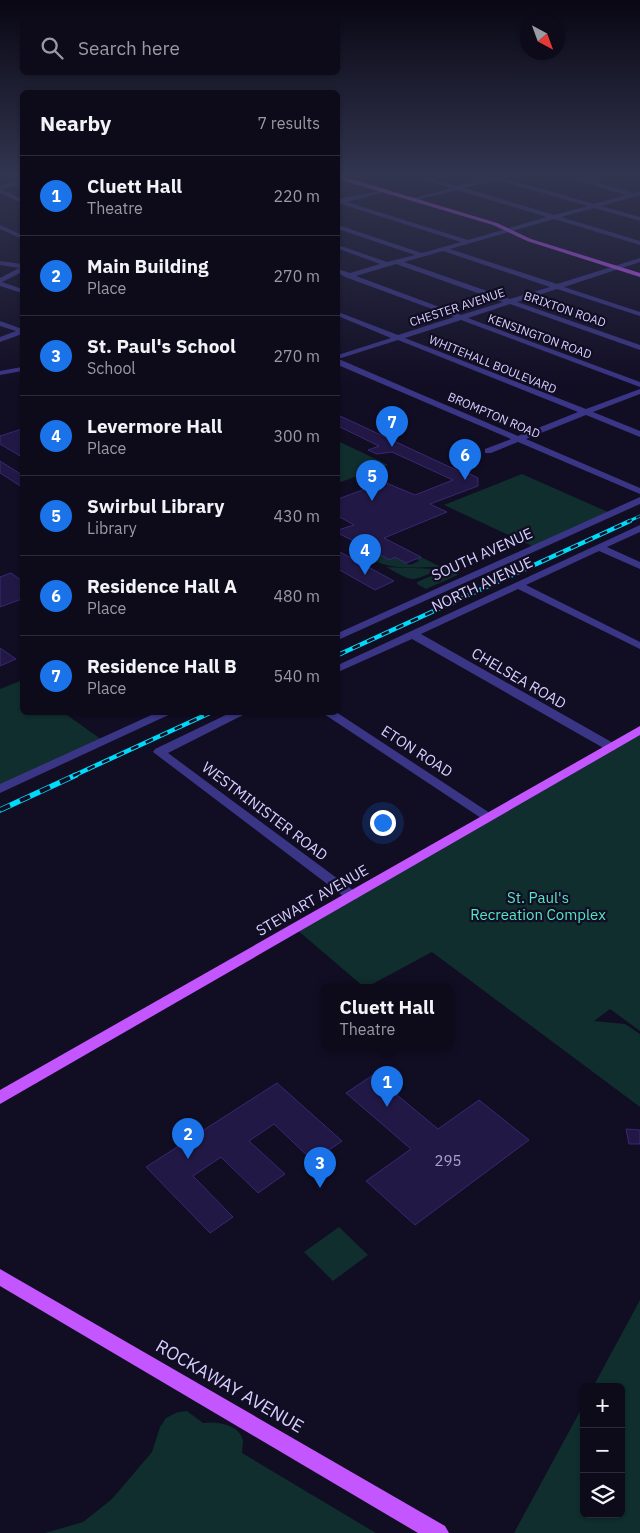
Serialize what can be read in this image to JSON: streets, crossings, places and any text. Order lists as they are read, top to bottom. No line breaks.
{"streets":{"main road":["STEWART AVENUE","ROCKAWAY AVENUE"],"street":["CHESTER AVENUE","BRIXTON ROAD","KENSINGTON ROAD","WHITEHALL BOULEVARD","BROMPTON ROAD","SOUTH AVENUE","NORTH AVENUE","CHELSEA ROAD","ETON ROAD","WESTMINISTER ROAD"]},"crossings":[["CHESTER AVENUE","BRIXTON ROAD"],["CHESTER AVENUE","KENSINGTON ROAD"],["CHESTER AVENUE","WHITEHALL BOULEVARD"],["NORTH AVENUE","CHELSEA ROAD"],["CHELSEA ROAD","STEWART AVENUE"],["ETON ROAD","STEWART AVENUE"],["WESTMINISTER ROAD","STEWART AVENUE"]],"parks":["St. Paul's Recreation Complex"],"house_numbers":["295"],"north":"bottom right","page":{"search":"Search here","heading":["Nearby","7 results"],"list":[{"mark":"1","name":"Cluett Hall","note":"Theatre","value":"220 m"},{"mark":"2","name":"Main Building","note":"Place","value":"270 m"},{"mark":"3","name":"St. Paul's School","note":"School","value":"270 m"},{"mark":"4","name":"Levermore Hall","note":"Place","value":"300 m"},{"mark":"5","name":"Swirbul Library","note":"Library","value":"430 m"},{"mark":"6","name":"Residence Hall A","note":"Place","value":"480 m"},{"mark":"7","name":"Residence Hall B","note":"Place","value":"540 m"}],"pins":["7","6","5","4","1","2","3"],"popup":["Cluett Hall","Theatre"],"map_buttons":["+","−"]}}
